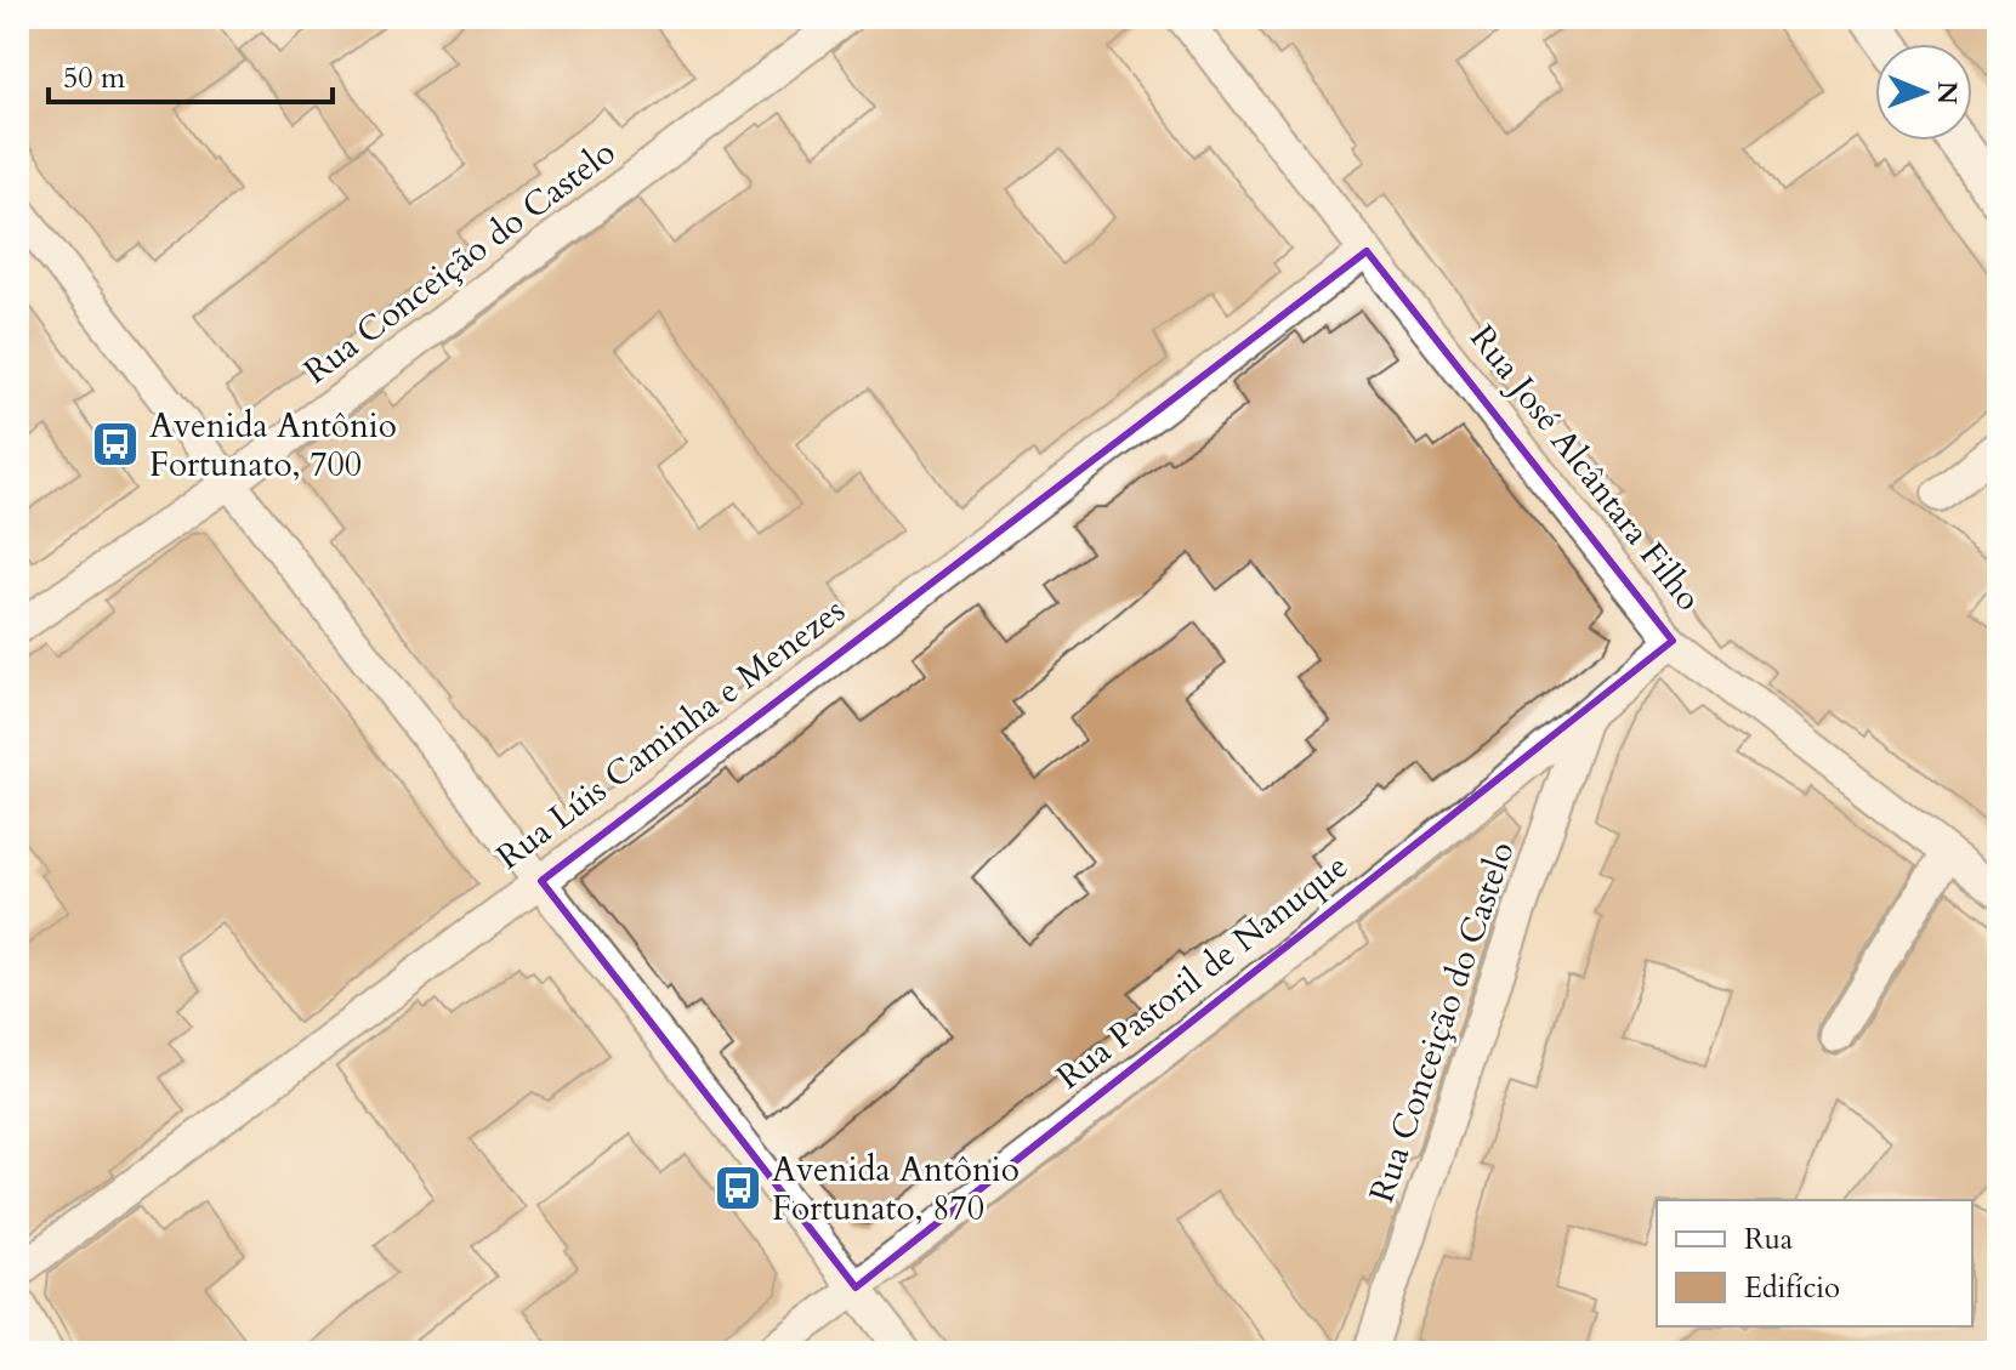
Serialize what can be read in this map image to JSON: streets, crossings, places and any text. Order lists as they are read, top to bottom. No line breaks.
{"streets":{"street":["Rua Conceição do Castelo","Rua José Alcântara Filho","Rua Lúis Caminha e Menezes","Rua Pastoril de Nanuque"]},"crossings":[["Rua Conceição do Castelo","Rua Pastoril de Nanuque"],["Rua José Alcântara Filho","Rua Lúis Caminha e Menezes"],["Rua José Alcântara Filho","Rua Pastoril de Nanuque"]],"places":{"bus stop":["Avenida Antônio Fortunato, 700","Avenida Antônio Fortunato, 870"]},"legend":["Rua","Edifício"],"scale_bar":"50 m","north":"right"}
